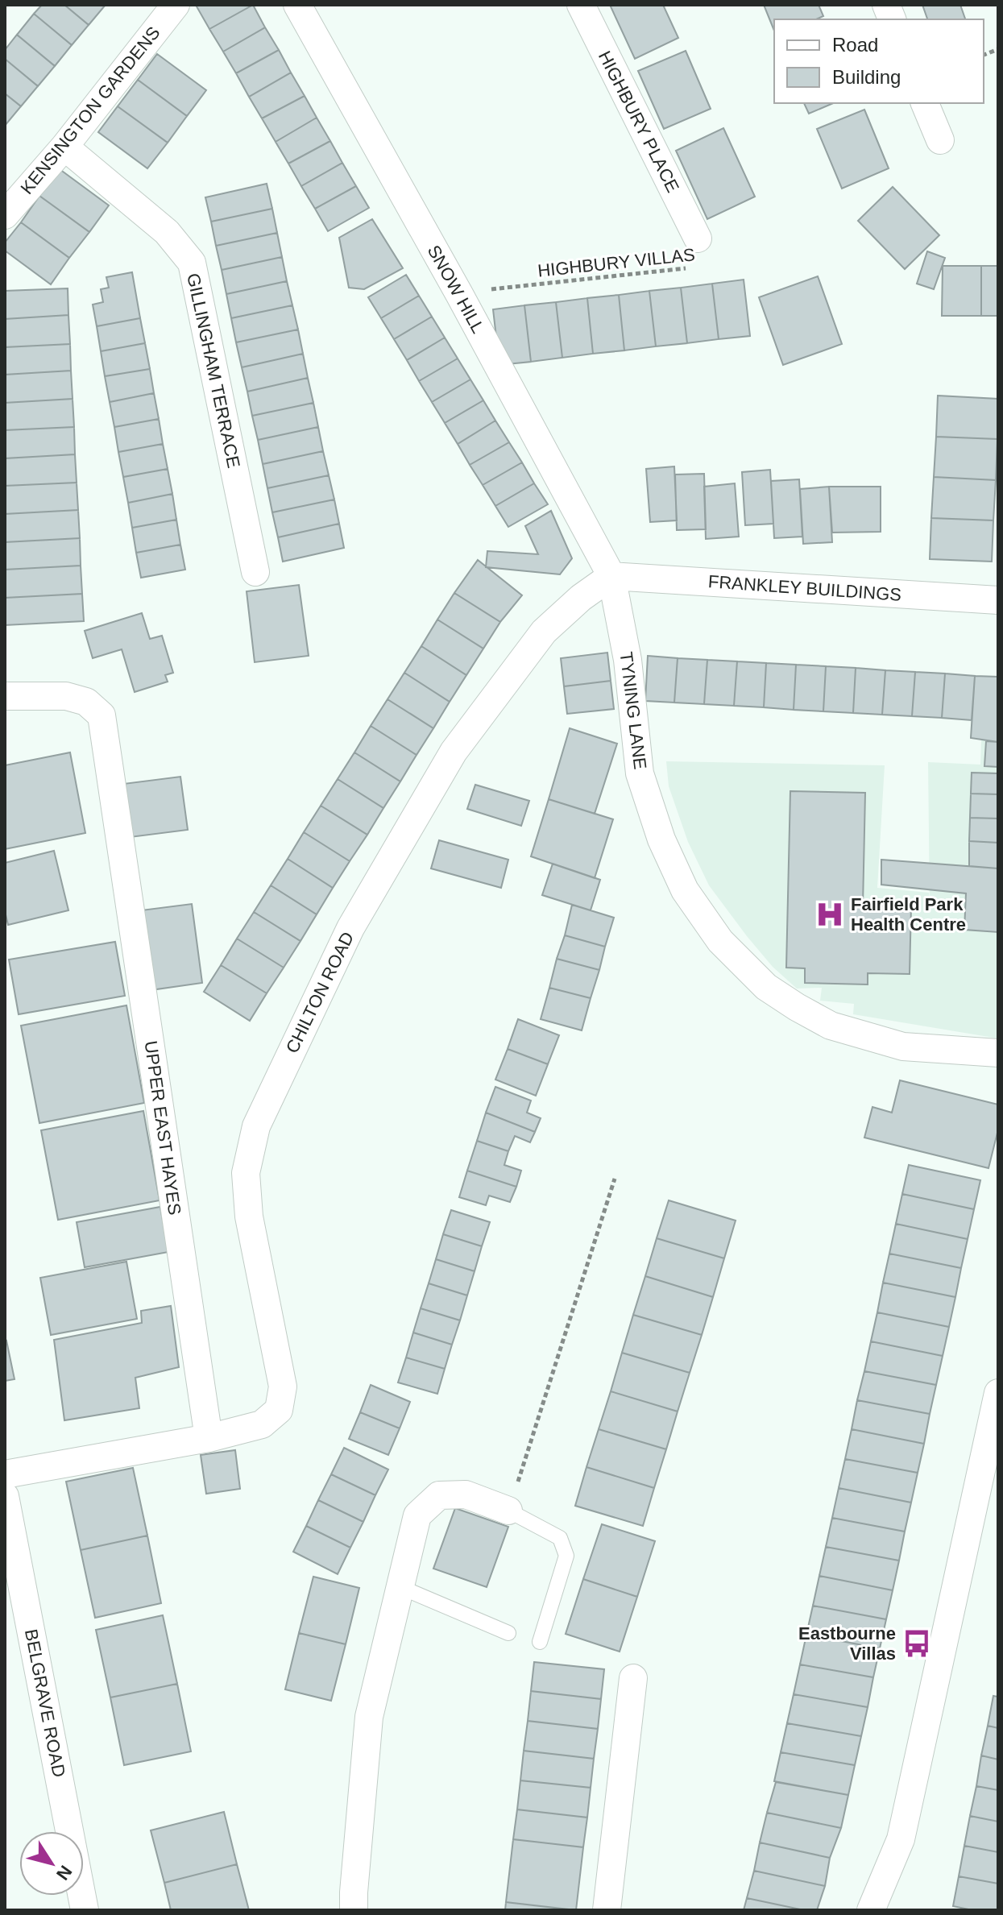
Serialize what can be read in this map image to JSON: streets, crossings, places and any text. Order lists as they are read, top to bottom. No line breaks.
{"streets":{"street":["KENSINGTON GARDENS","HIGHBURY PLACE","SNOW HILL","GILLINGHAM TERRACE","FRANKLEY BUILDINGS","TYNING LANE","CHILTON ROAD","UPPER EAST HAYES","BELGRAVE ROAD"],"path":["HIGHBURY VILLAS"]},"crossings":[["KENSINGTON GARDENS","GILLINGHAM TERRACE"],["SNOW HILL","FRANKLEY BUILDINGS"],["SNOW HILL","TYNING LANE"],["SNOW HILL","CHILTON ROAD"],["FRANKLEY BUILDINGS","TYNING LANE"],["FRANKLEY BUILDINGS","CHILTON ROAD"],["TYNING LANE","CHILTON ROAD"],["CHILTON ROAD","UPPER EAST HAYES"]],"places":{"hospital":["Fairfield Park Health Centre"],"bus stop":["Eastbourne Villas"]},"legend":["Road","Building"],"north":"bottom right"}
